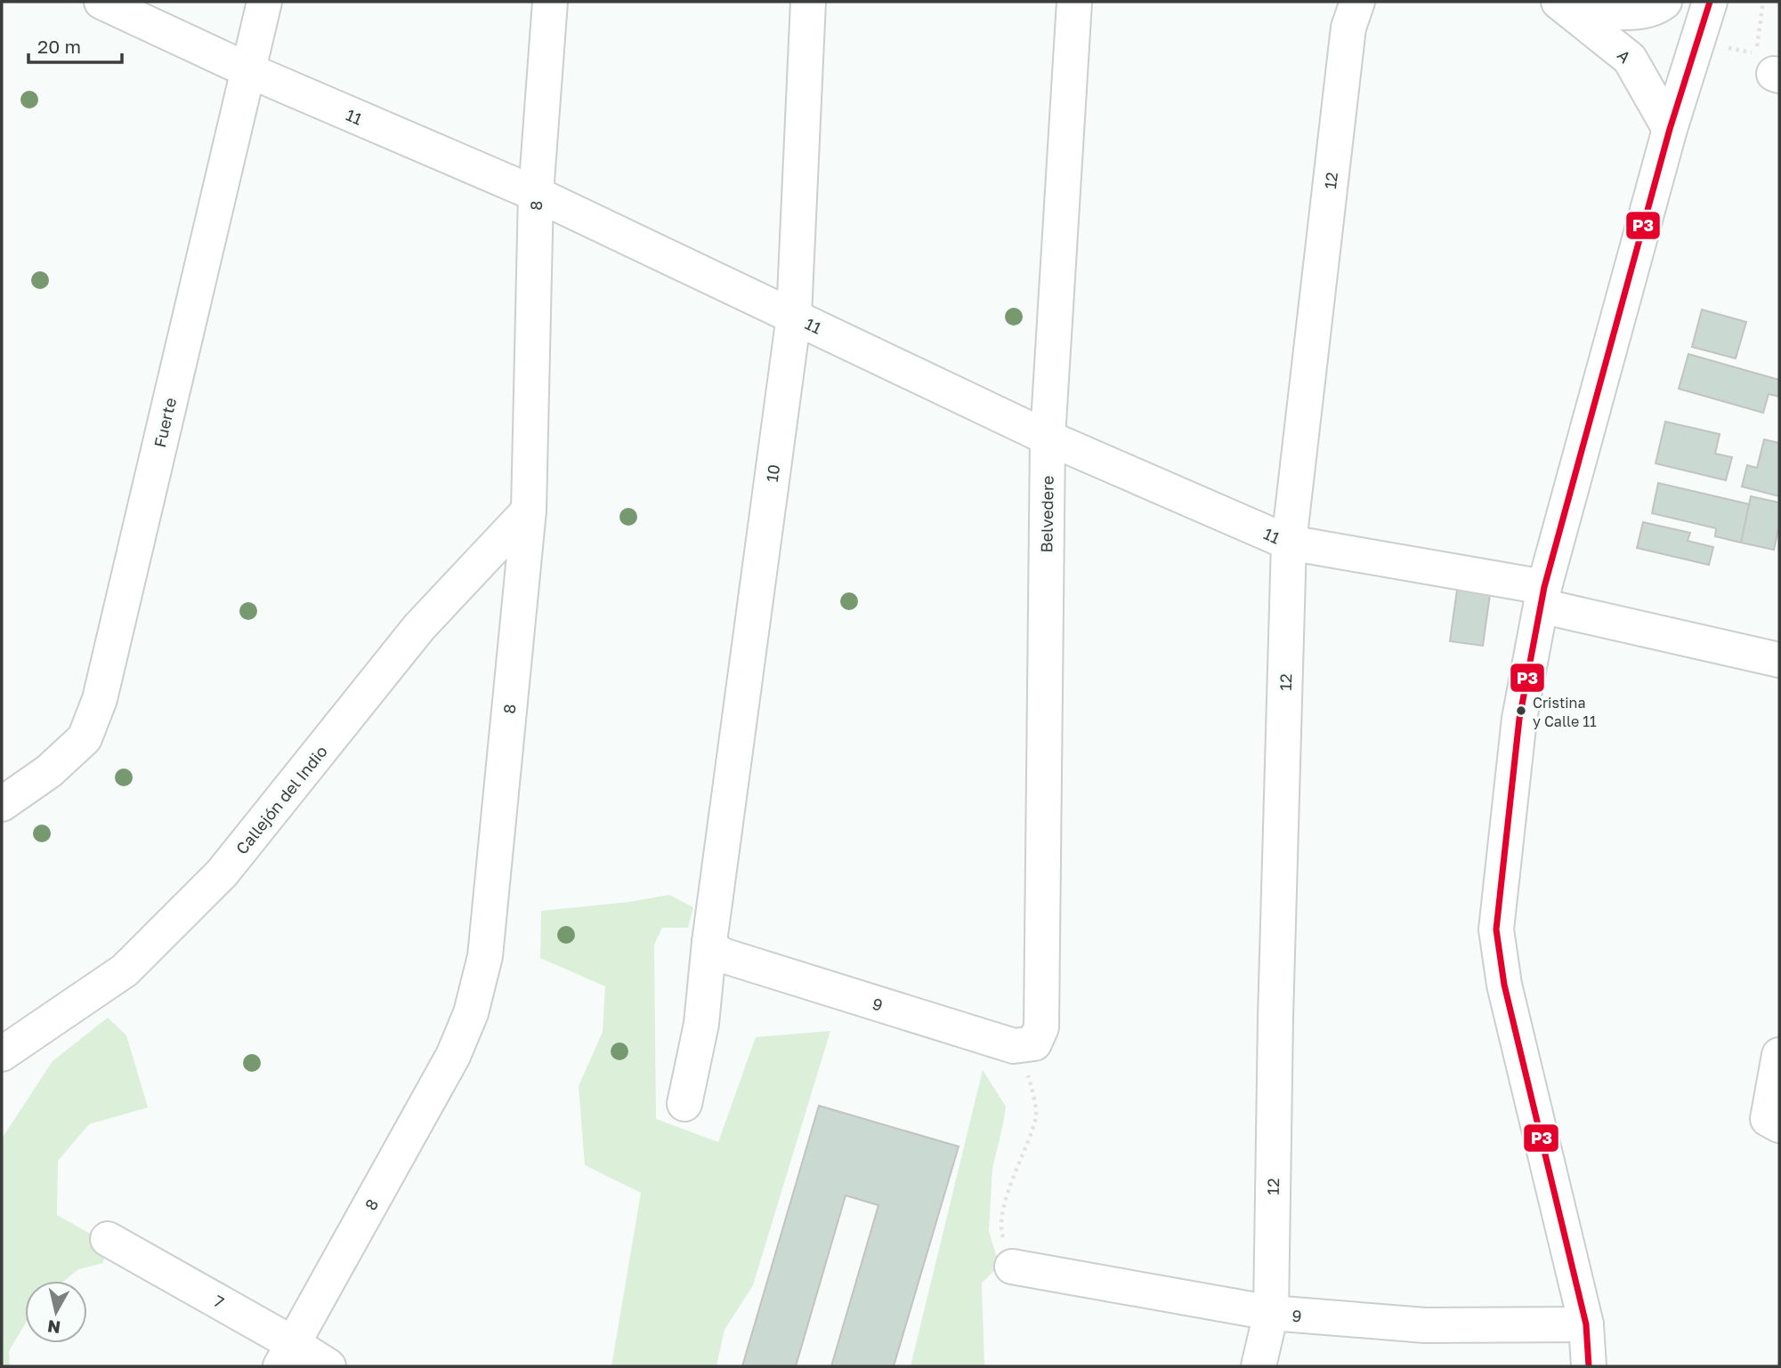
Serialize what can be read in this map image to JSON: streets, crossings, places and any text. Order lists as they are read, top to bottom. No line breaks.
{"streets":{"street":["A","11","12","8","Fuerte","10","Belvedere","Callejón del Indio","9","7"]},"crossings":[["11","12"],["11","8"],["11","Fuerte"],["11","10"],["11","Belvedere"],["12","9"],["8","Callejón del Indio"],["8","7"],["10","9"],["Belvedere","9"]],"places":["Cristina y Calle 11"],"lines":["transit line P3"],"scale_bar":"20 m","north":"bottom"}
